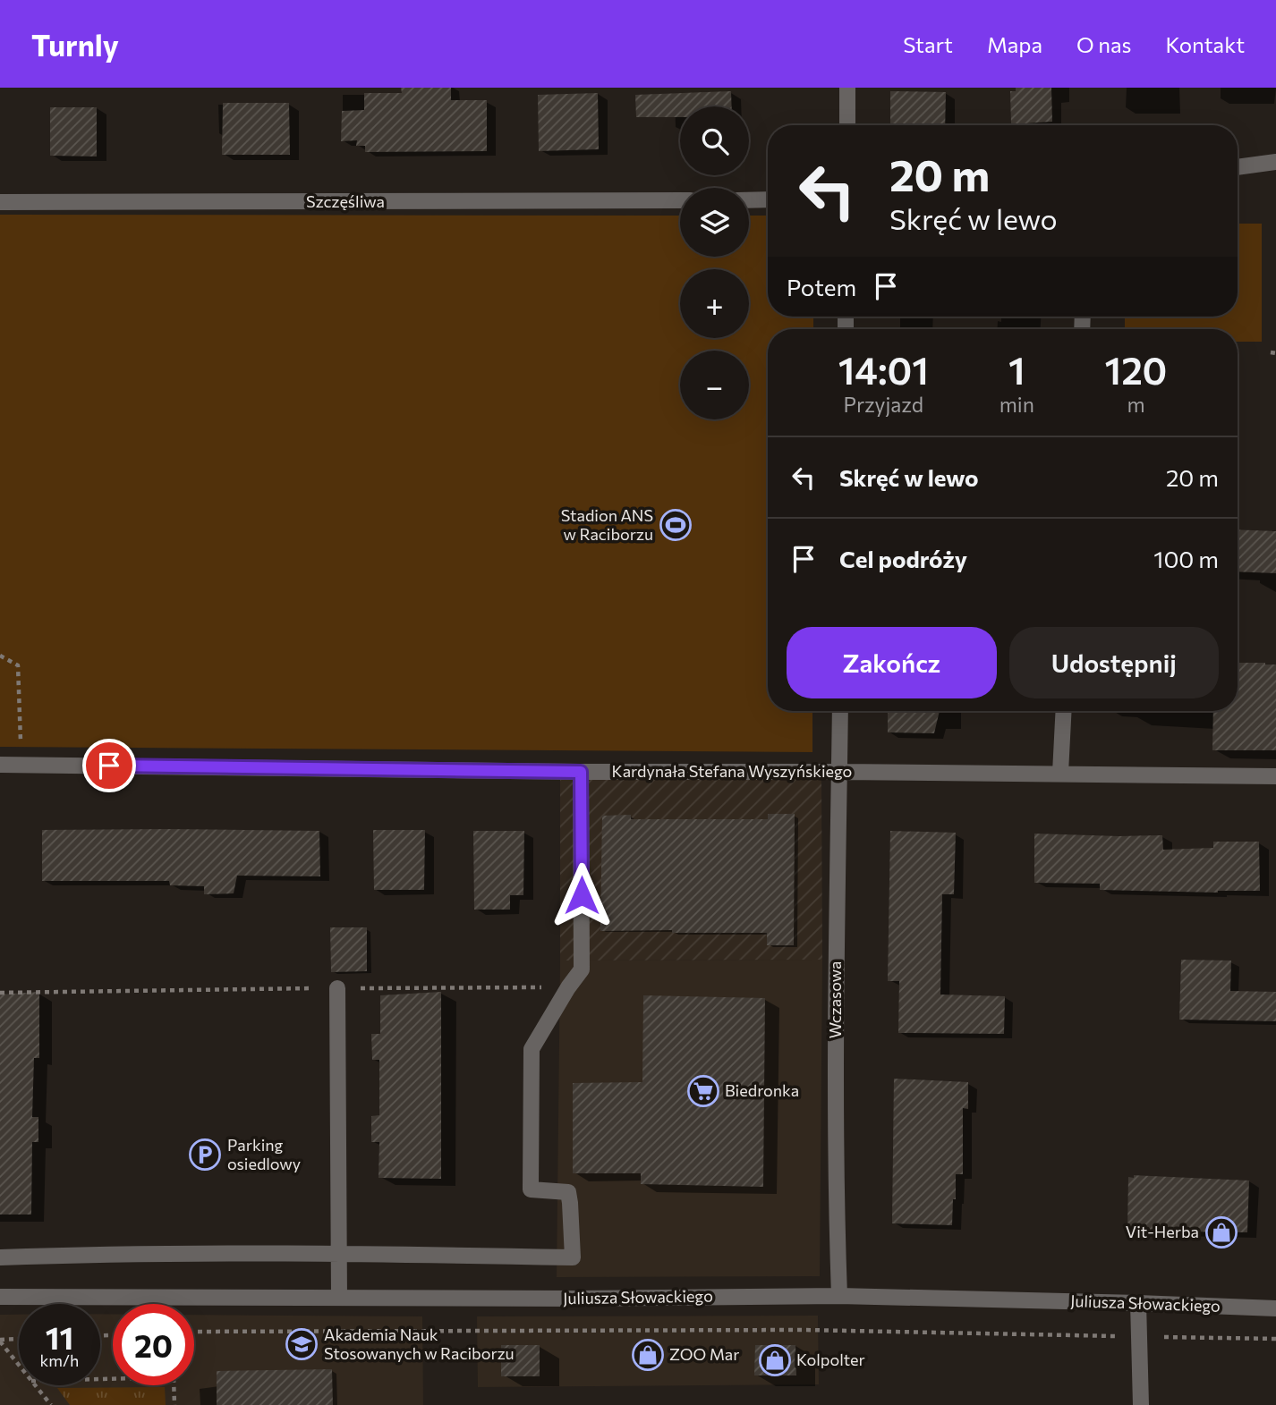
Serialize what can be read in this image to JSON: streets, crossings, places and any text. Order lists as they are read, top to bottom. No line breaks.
{"streets":{"street":["Szczęśliwa","Kardynała Stefana Wyszyńskiego","Wczasowa","Juliusza Słowackiego"]},"crossings":[["Kardynała Stefana Wyszyńskiego","Wczasowa"],["Wczasowa","Juliusza Słowackiego"]],"places":{"sports":["Stadion ANS w Raciborzu"],"supermarket":["Biedronka"],"parking":["Parking osiedlowy"],"shop":["Vit-Herba","ZOO Mar","Kolpolter"],"school or university":["Akademia Nauk Stosowanych w Raciborzu"]},"page":{"header":"Turnly","nav":["Start","Mapa","O nas","Kontakt"],"map_buttons":["+","−"],"turn":["20 m","Skręć w lewo"],"then":"Potem","eta":["14:01","Przyjazd","1","min","120","m"],"list":[{"name":"Skręć w lewo","value":"20 m"},{"name":"Cel podróży","value":"100 m"}],"buttons":["Zakończ","Udostępnij"],"speed":"11 km/h","limit":"20"}}
